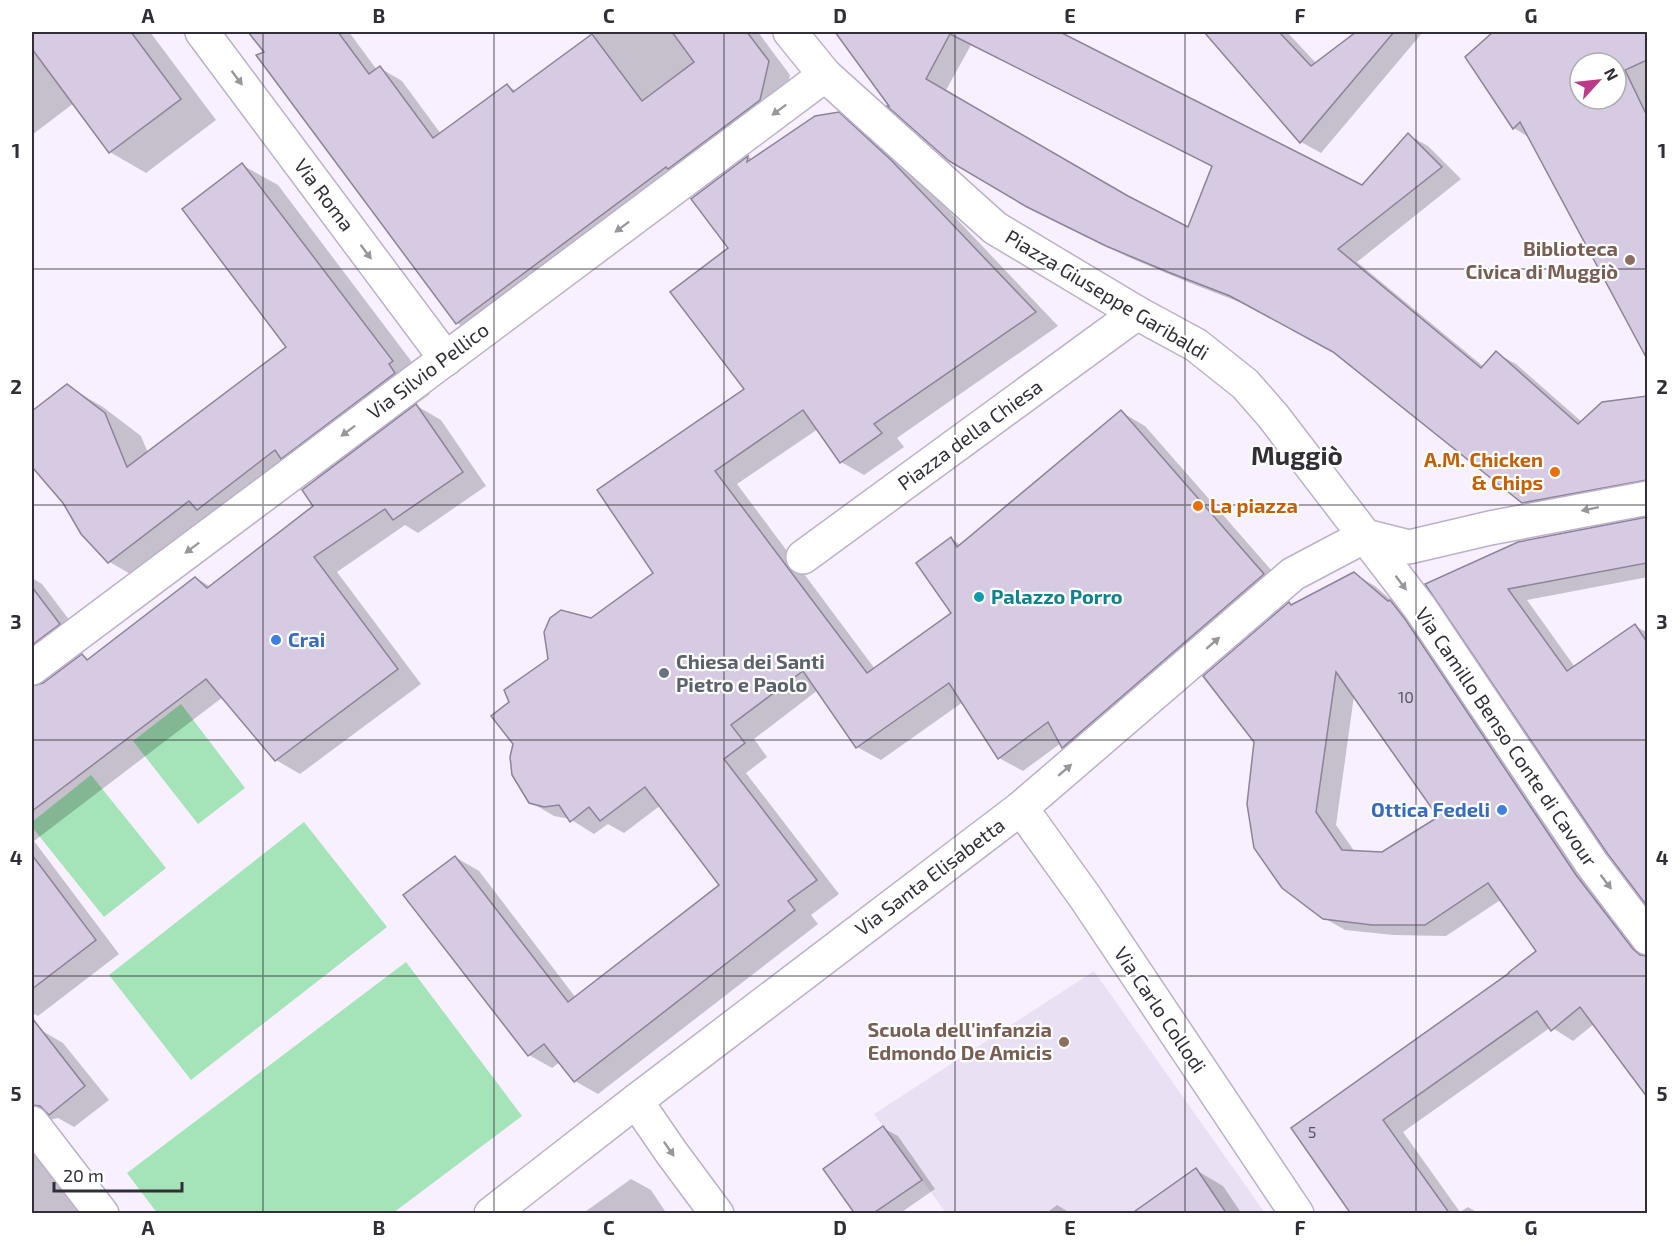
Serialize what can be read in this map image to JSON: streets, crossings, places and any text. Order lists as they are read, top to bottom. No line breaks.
{"streets":{"street":["Via Roma","Piazza Giuseppe Garibaldi","Via Silvio Pellico","Piazza della Chiesa","Via Camillo Benso Conte di Cavour","Via Santa Elisabetta","Via Carlo Collodi"]},"crossings":[["Via Roma","Via Silvio Pellico"],["Piazza Giuseppe Garibaldi","Via Silvio Pellico"],["Piazza Giuseppe Garibaldi","Piazza della Chiesa"],["Piazza Giuseppe Garibaldi","Via Camillo Benso Conte di Cavour"],["Piazza Giuseppe Garibaldi","Via Santa Elisabetta"],["Via Camillo Benso Conte di Cavour","Via Santa Elisabetta"],["Via Santa Elisabetta","Via Carlo Collodi"]],"one_way":["Via Roma","Via Silvio Pellico","Via Camillo Benso Conte di Cavour","Via Santa Elisabetta"],"districts":["Muggiò"],"places":["Biblioteca Civica di Muggiò","A.M. Chicken & Chips","La piazza","Palazzo Porro","Crai","Chiesa dei Santi Pietro e Paolo","Ottica Fedeli","Scuola dell'infanzia Edmondo De Amicis"],"house_numbers":["10","5"],"scale_bar":"20 m","north":"top right","grid":{"columns":["A","B","C","D","E","F","G"],"rows":["1","2","3","4","5"]}}
